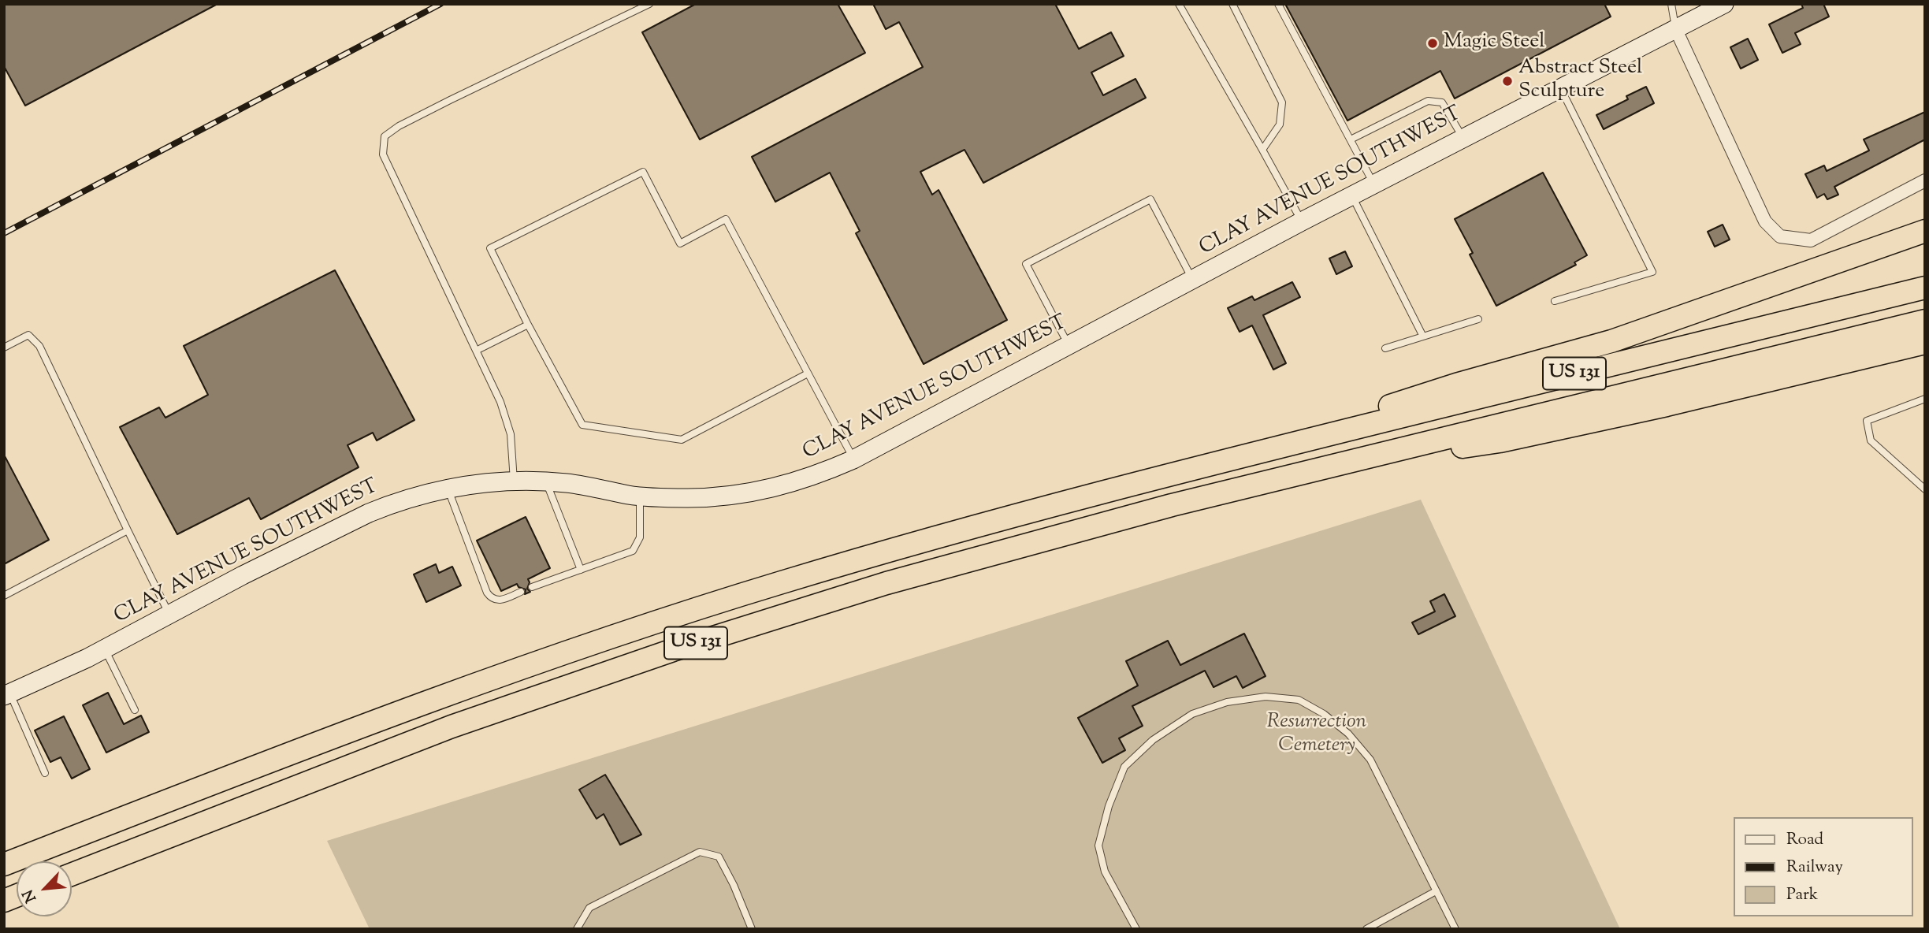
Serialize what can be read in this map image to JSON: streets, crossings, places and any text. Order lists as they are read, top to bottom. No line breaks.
{"streets":{"highway":["US 131"],"street":["CLAY AVENUE SOUTHWEST"]},"parks":["Resurrection Cemetery"],"places":["Magic Steel","Abstract Steel Sculpture"],"legend":["Road","Railway","Park"],"north":"bottom left"}
